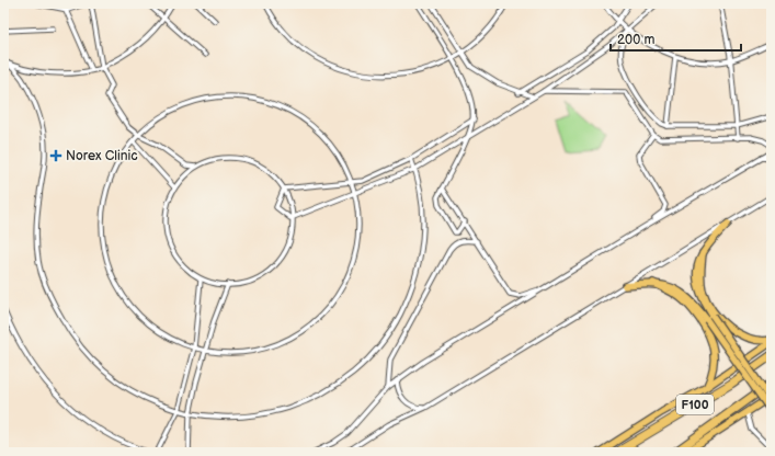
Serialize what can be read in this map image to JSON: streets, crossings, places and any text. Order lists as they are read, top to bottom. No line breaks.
{"streets":{"highway":["F100"]},"places":{"health":["Norex Clinic"]},"scale_bar":"200 m"}
